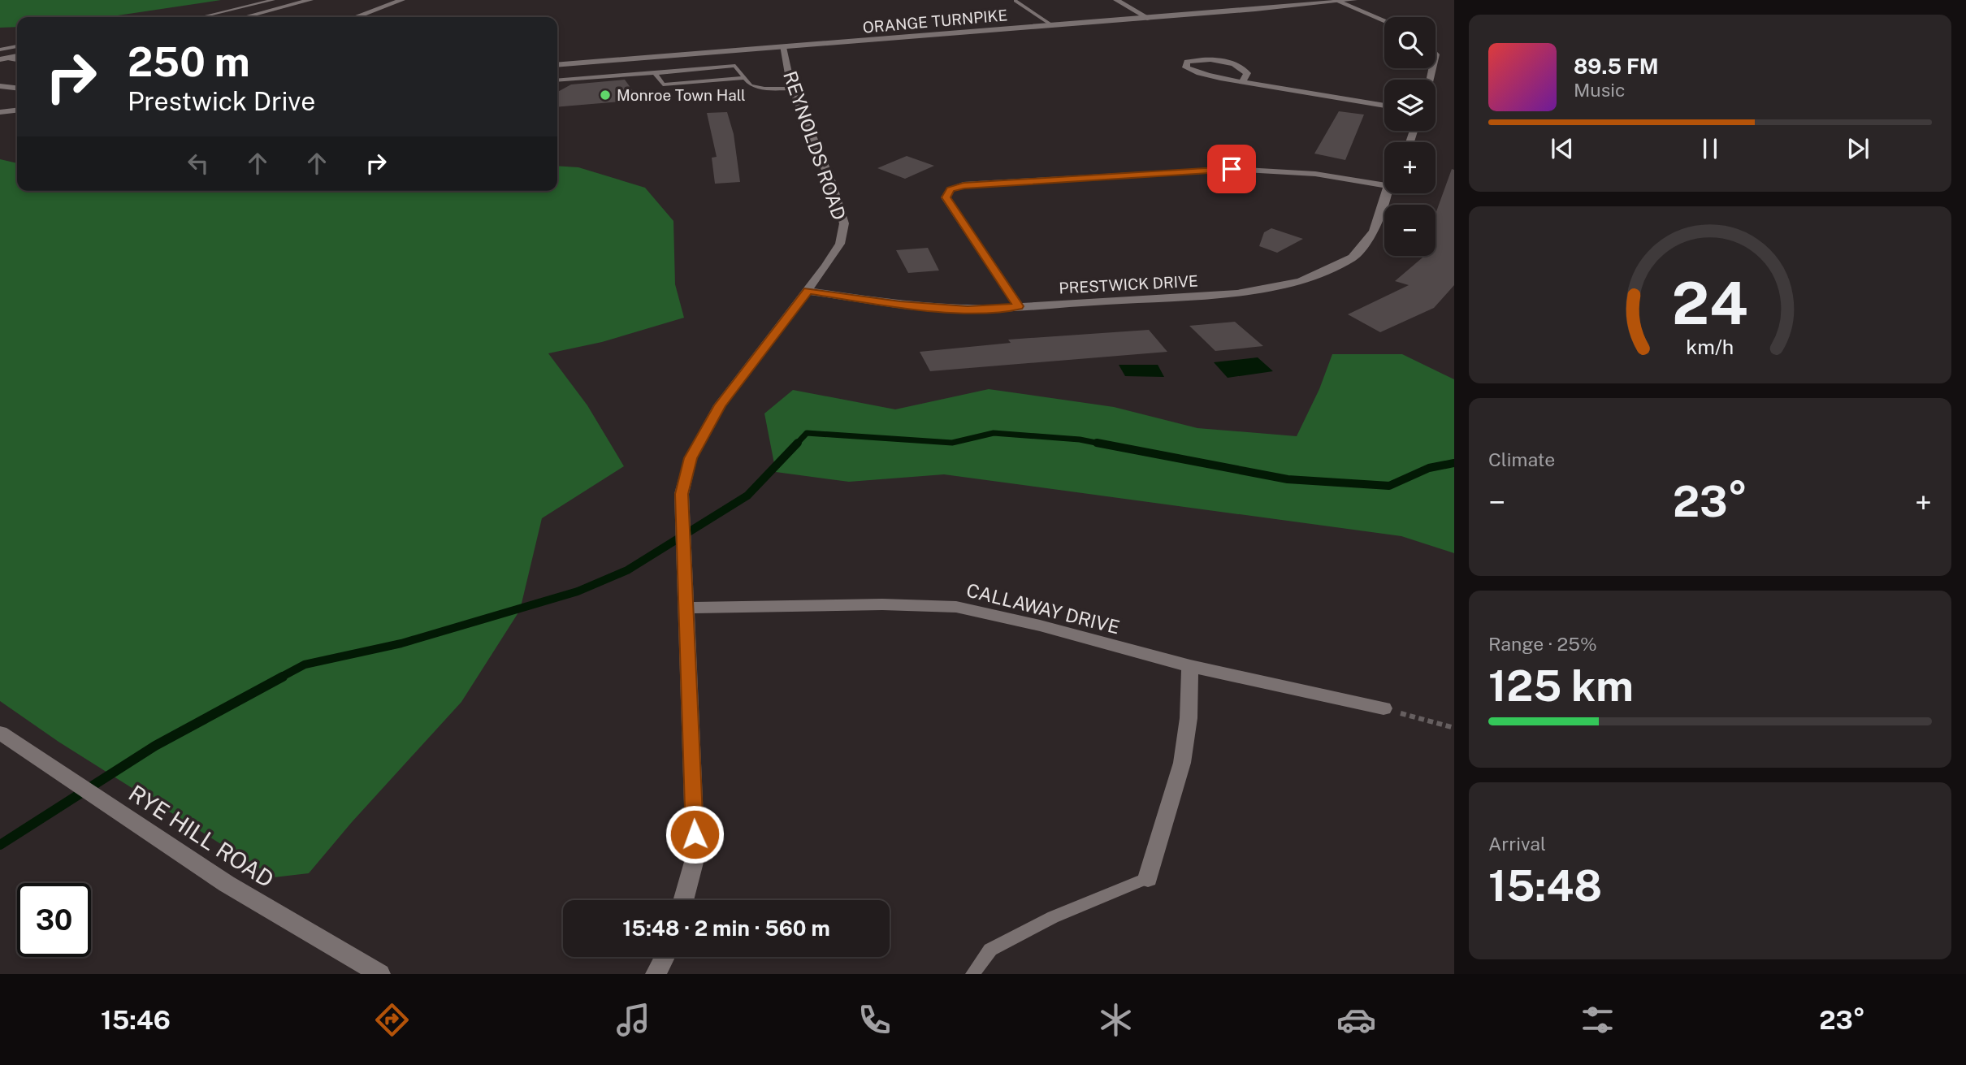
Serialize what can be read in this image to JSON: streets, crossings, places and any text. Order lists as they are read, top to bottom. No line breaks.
{"streets":{"street":["ORANGE TURNPIKE","REYNOLDS ROAD","PRESTWICK DRIVE","CALLAWAY DRIVE","RYE HILL ROAD"]},"crossings":[["ORANGE TURNPIKE","REYNOLDS ROAD"],["REYNOLDS ROAD","PRESTWICK DRIVE"],["REYNOLDS ROAD","CALLAWAY DRIVE"]],"places":["Monroe Town Hall"],"page":{"map_buttons":["+","−"],"turn":["250 m","Prestwick Drive"],"song":["89.5 FM","Music"],"tile":["Climate",["Range · 25%","125 km"],["Arrival","15:48"]],"heat":["−","23°","+"],"limit":"30","trip":"15:48 · 2 min · 560 m","tabs":["15:46","23°"],"gauge":["24","km/h"]}}
